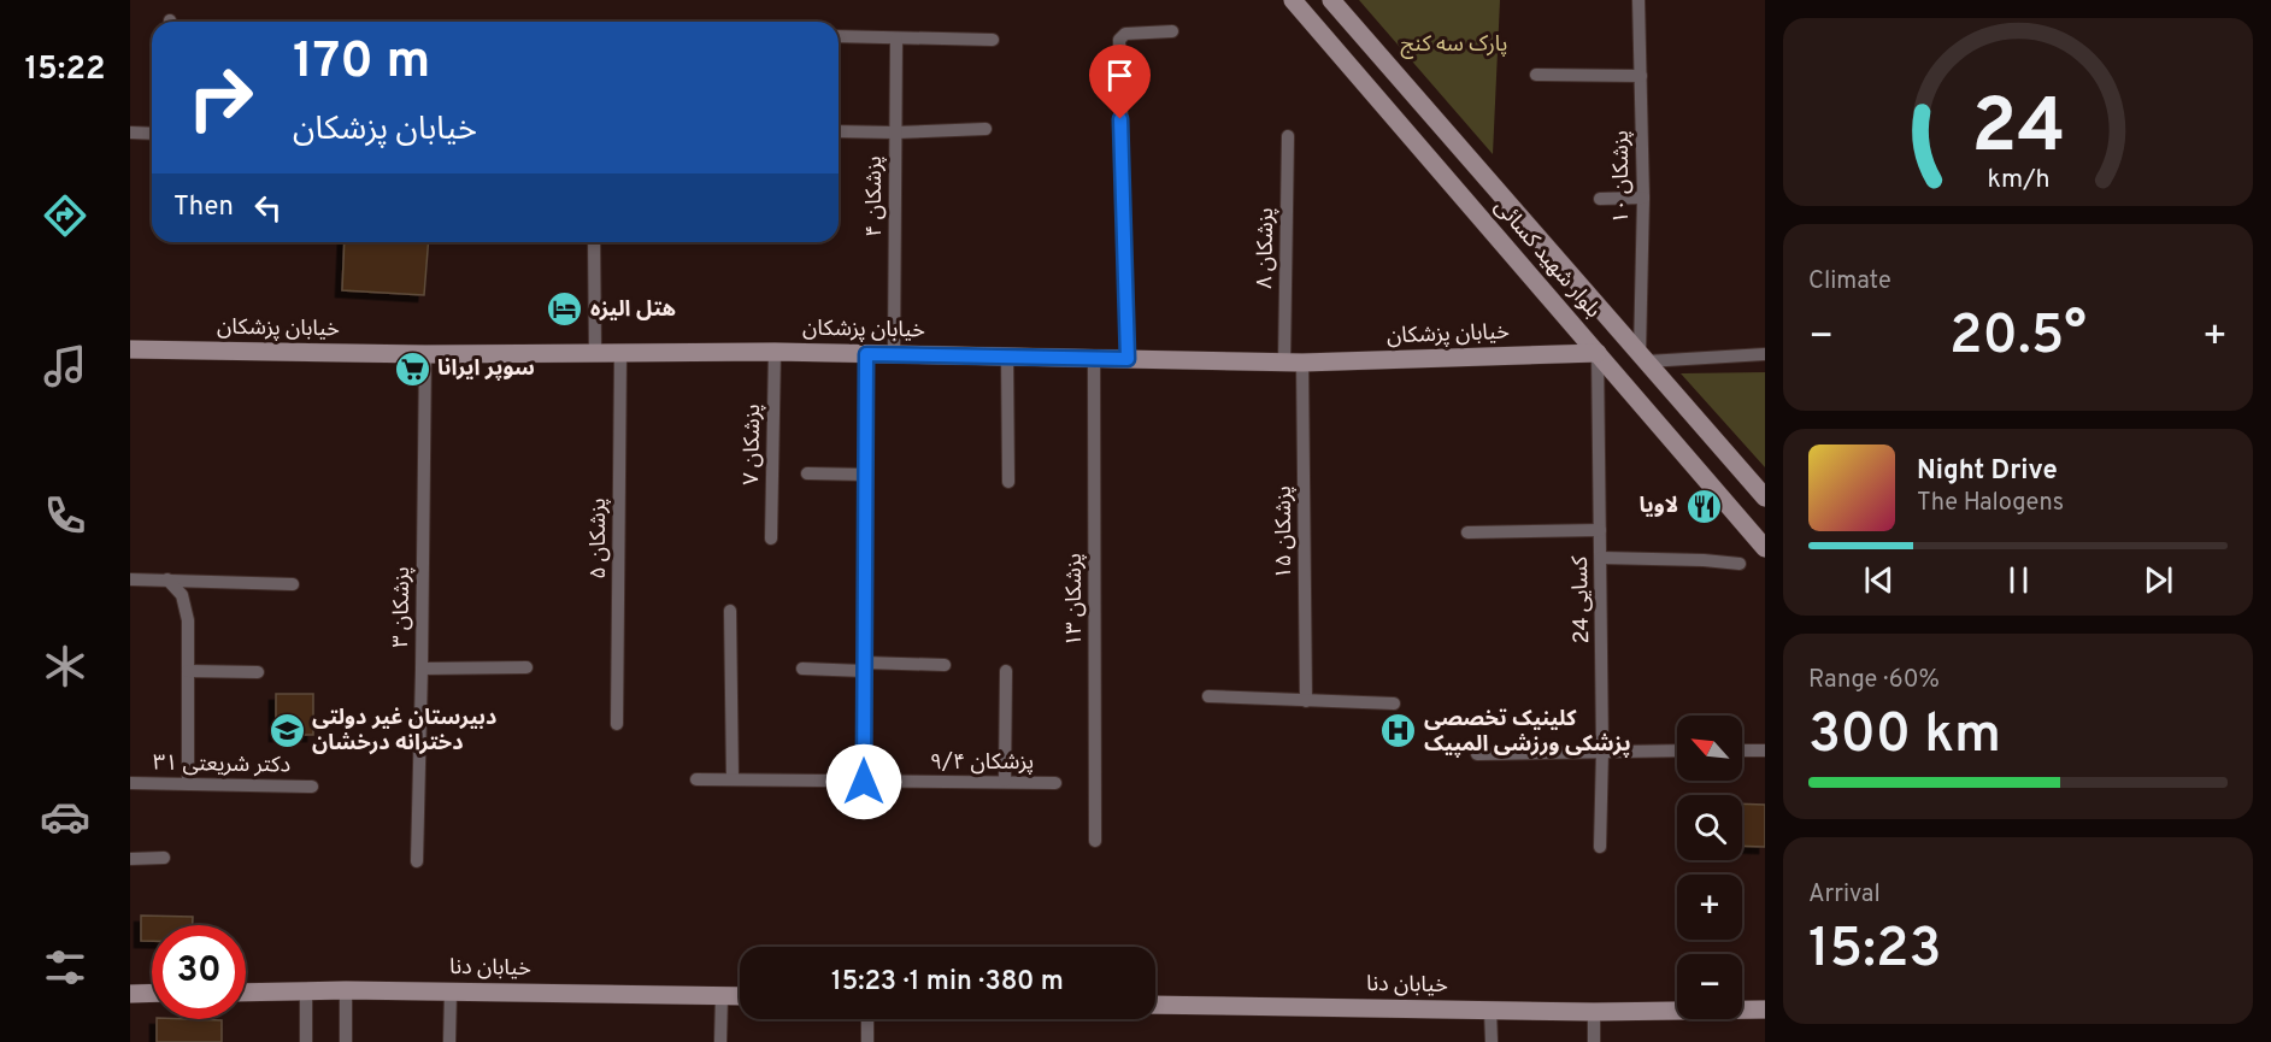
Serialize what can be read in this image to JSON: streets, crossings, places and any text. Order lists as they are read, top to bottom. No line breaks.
{"streets":{"street":["۱۰ پزشکان","۴ پزشکان","۸ پزشکان","بلوار شهید کسائی","خیابان پزشکان","۷ پزشکان","۱۵ پزشکان","۵ پزشکان","۱۳ پزشکان","کسایی 24","۳ پزشکان","۹/۴ پزشکان","۳۱ دکتر شریعتی","خیابان دنا"]},"crossings":[["۱۰ پزشکان","بلوار شهید کسائی"],["۴ پزشکان","خیابان پزشکان"],["۸ پزشکان","خیابان پزشکان"],["۸ پزشکان","۱۵ پزشکان"],["بلوار شهید کسائی","خیابان پزشکان"],["بلوار شهید کسائی","کسایی 24"],["خیابان پزشکان","۷ پزشکان"],["خیابان پزشکان","۱۵ پزشکان"],["خیابان پزشکان","۵ پزشکان"],["خیابان پزشکان","۱۳ پزشکان"],["خیابان پزشکان","کسایی 24"],["خیابان پزشکان","۳ پزشکان"]],"parks":["پارک سه کنج"],"places":{"hotel":["هتل الیزه"],"supermarket":["سوپر ایرانا"],"restaurant":["لاویا"],"school or university":["دبیرستان غیر دولتی دخترانه درخشان"],"hospital":["کلینیک تخصصی پزشکی ورزشی المپیک"]},"north":"top left","page":{"tabs":"15:22","turn":["170 m","خیابان پزشکان"],"then":"Then","tile":["Climate",["Range · 60%","300 km"],["Arrival","15:23"]],"heat":["−","20.5°","+"],"song":["Night Drive","The Halogens"],"map_buttons":["+","−"],"limit":"30","trip":"15:23 · 1 min · 380 m","gauge":["24","km/h"]}}
